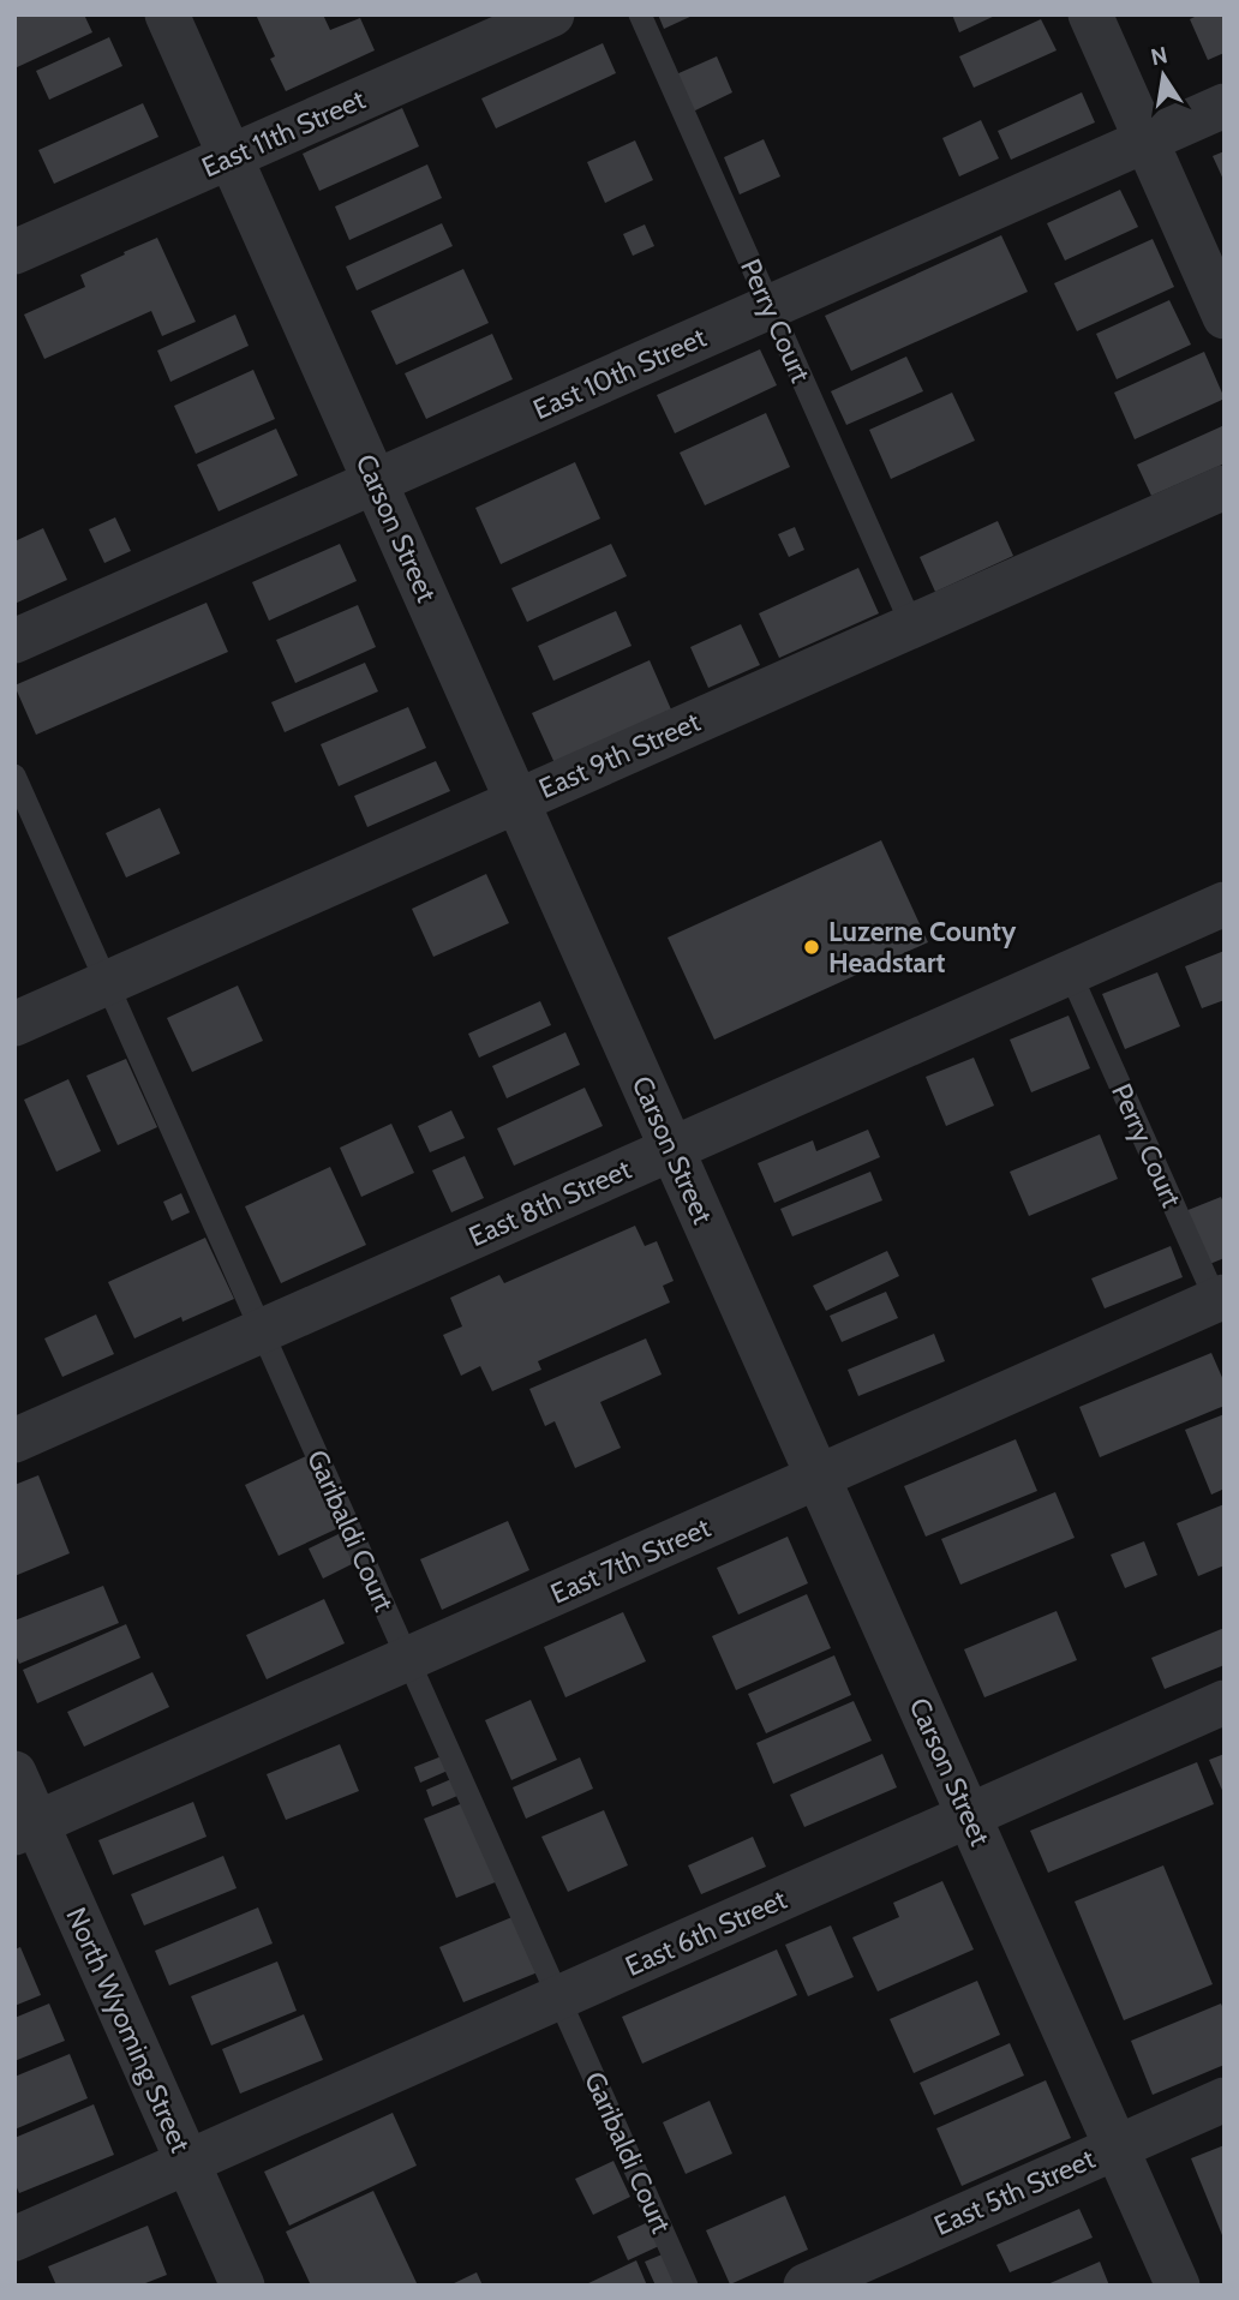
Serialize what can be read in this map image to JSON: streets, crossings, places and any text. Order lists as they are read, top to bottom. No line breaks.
{"streets":{"street":["East 11th Street","East 10th Street","Carson Street","East 9th Street","East 8th Street","East 7th Street","East 6th Street","North Wyoming Street","East 5th Street"],"lane":["Perry Court","Garibaldi Court"]},"crossings":[["East 11th Street","Carson Street"],["Perry Court","East 10th Street"],["Perry Court","East 9th Street"],["Perry Court","East 8th Street"],["Perry Court","East 7th Street"],["East 10th Street","Carson Street"],["Carson Street","East 9th Street"],["Carson Street","East 8th Street"],["Carson Street","East 7th Street"],["Carson Street","East 6th Street"],["Carson Street","East 5th Street"],["East 9th Street","Garibaldi Court"],["East 8th Street","Garibaldi Court"],["Garibaldi Court","East 7th Street"],["Garibaldi Court","East 6th Street"],["East 7th Street","North Wyoming Street"],["East 6th Street","North Wyoming Street"]],"places":["Luzerne County Headstart"],"north":"top"}
